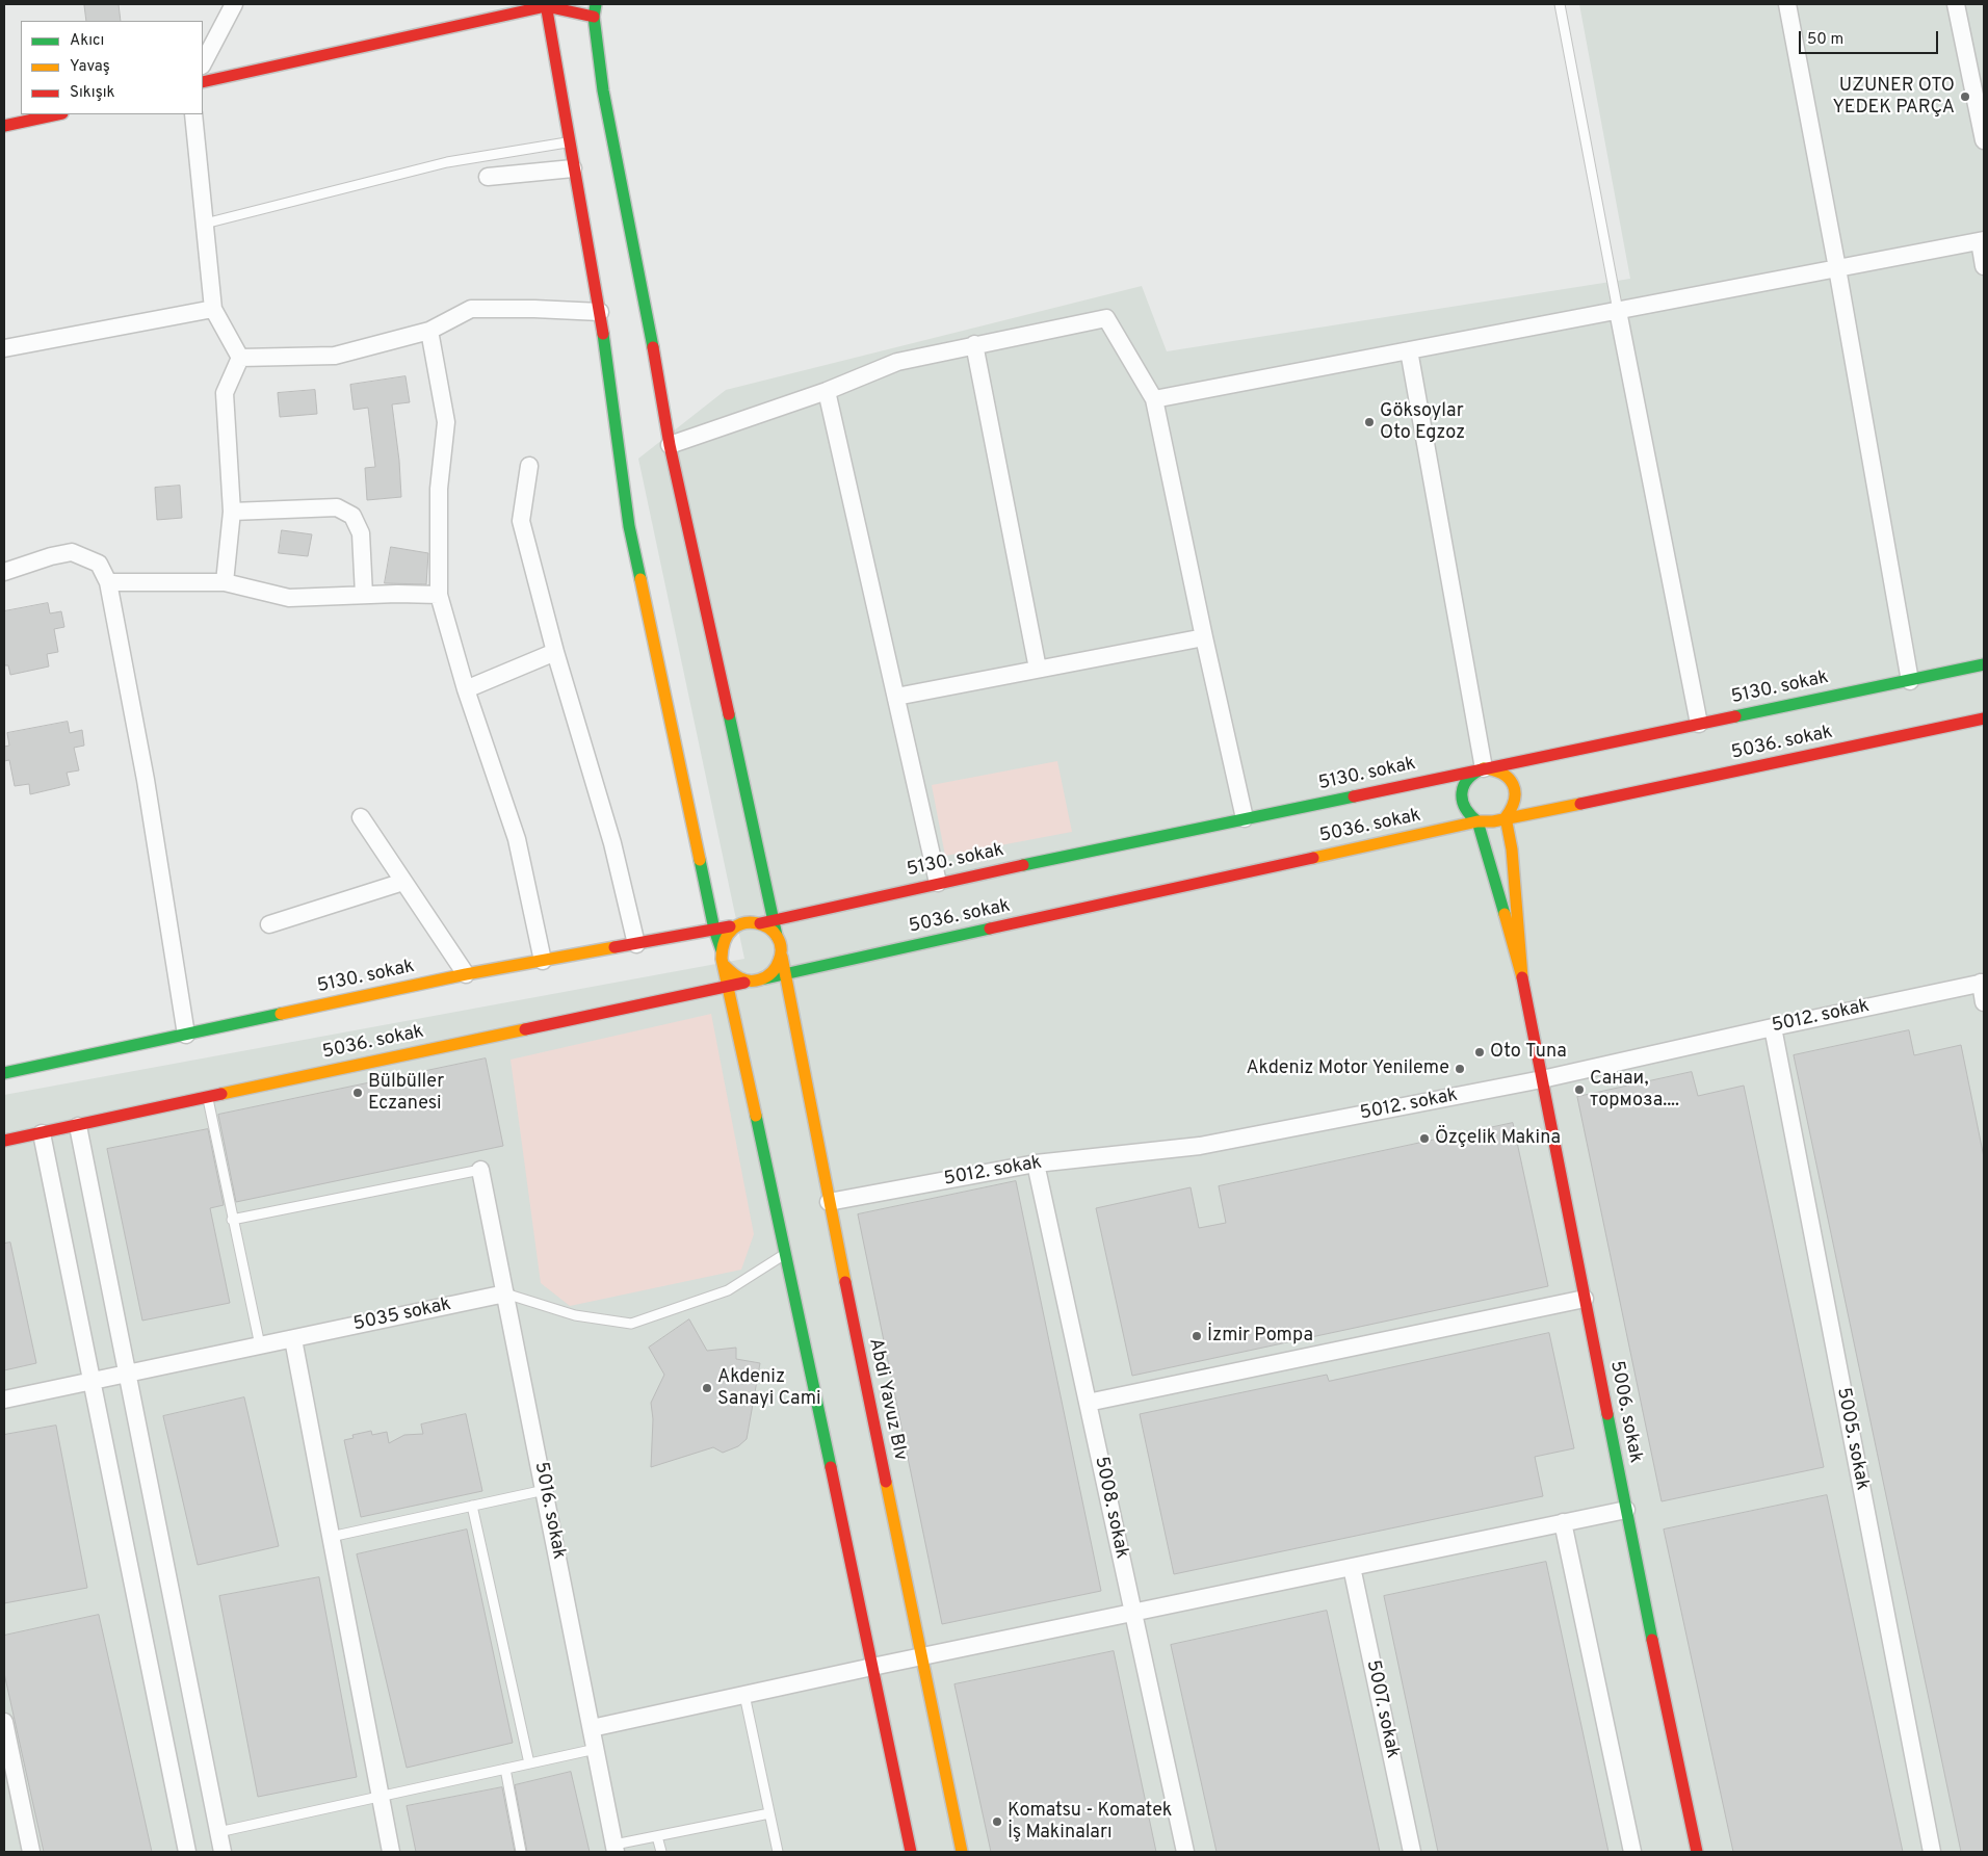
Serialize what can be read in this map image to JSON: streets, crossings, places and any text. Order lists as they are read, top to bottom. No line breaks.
{"streets":{"main road":["5130. sokak","5036. sokak","Abdi Yavuz Blv","5006. sokak"],"street":["5012. sokak","5035 sokak","5005. sokak","5008. sokak","5016. sokak","5007. sokak"]},"crossings":[["5130. sokak","5036. sokak"],["5130. sokak","Abdi Yavuz Blv"],["5036. sokak","Abdi Yavuz Blv"],["5012. sokak","Abdi Yavuz Blv"],["5012. sokak","5006. sokak"],["5012. sokak","5005. sokak"],["5012. sokak","5008. sokak"],["5035 sokak","5016. sokak"]],"places":["UZUNER OTO YEDEK PARÇA","Göksoylar Oto Egzoz","Oto Tuna","Akdeniz Motor Yenileme","Санаи, тормоза....","Bülbüller Eczanesi","Özçelik Makina","İzmir Pompa","Akdeniz Sanayi Cami","Komatsu - Komatek İş Makinaları"],"legend":["Akıcı","Yavaş","Sıkışık"],"scale_bar":"50 m"}
